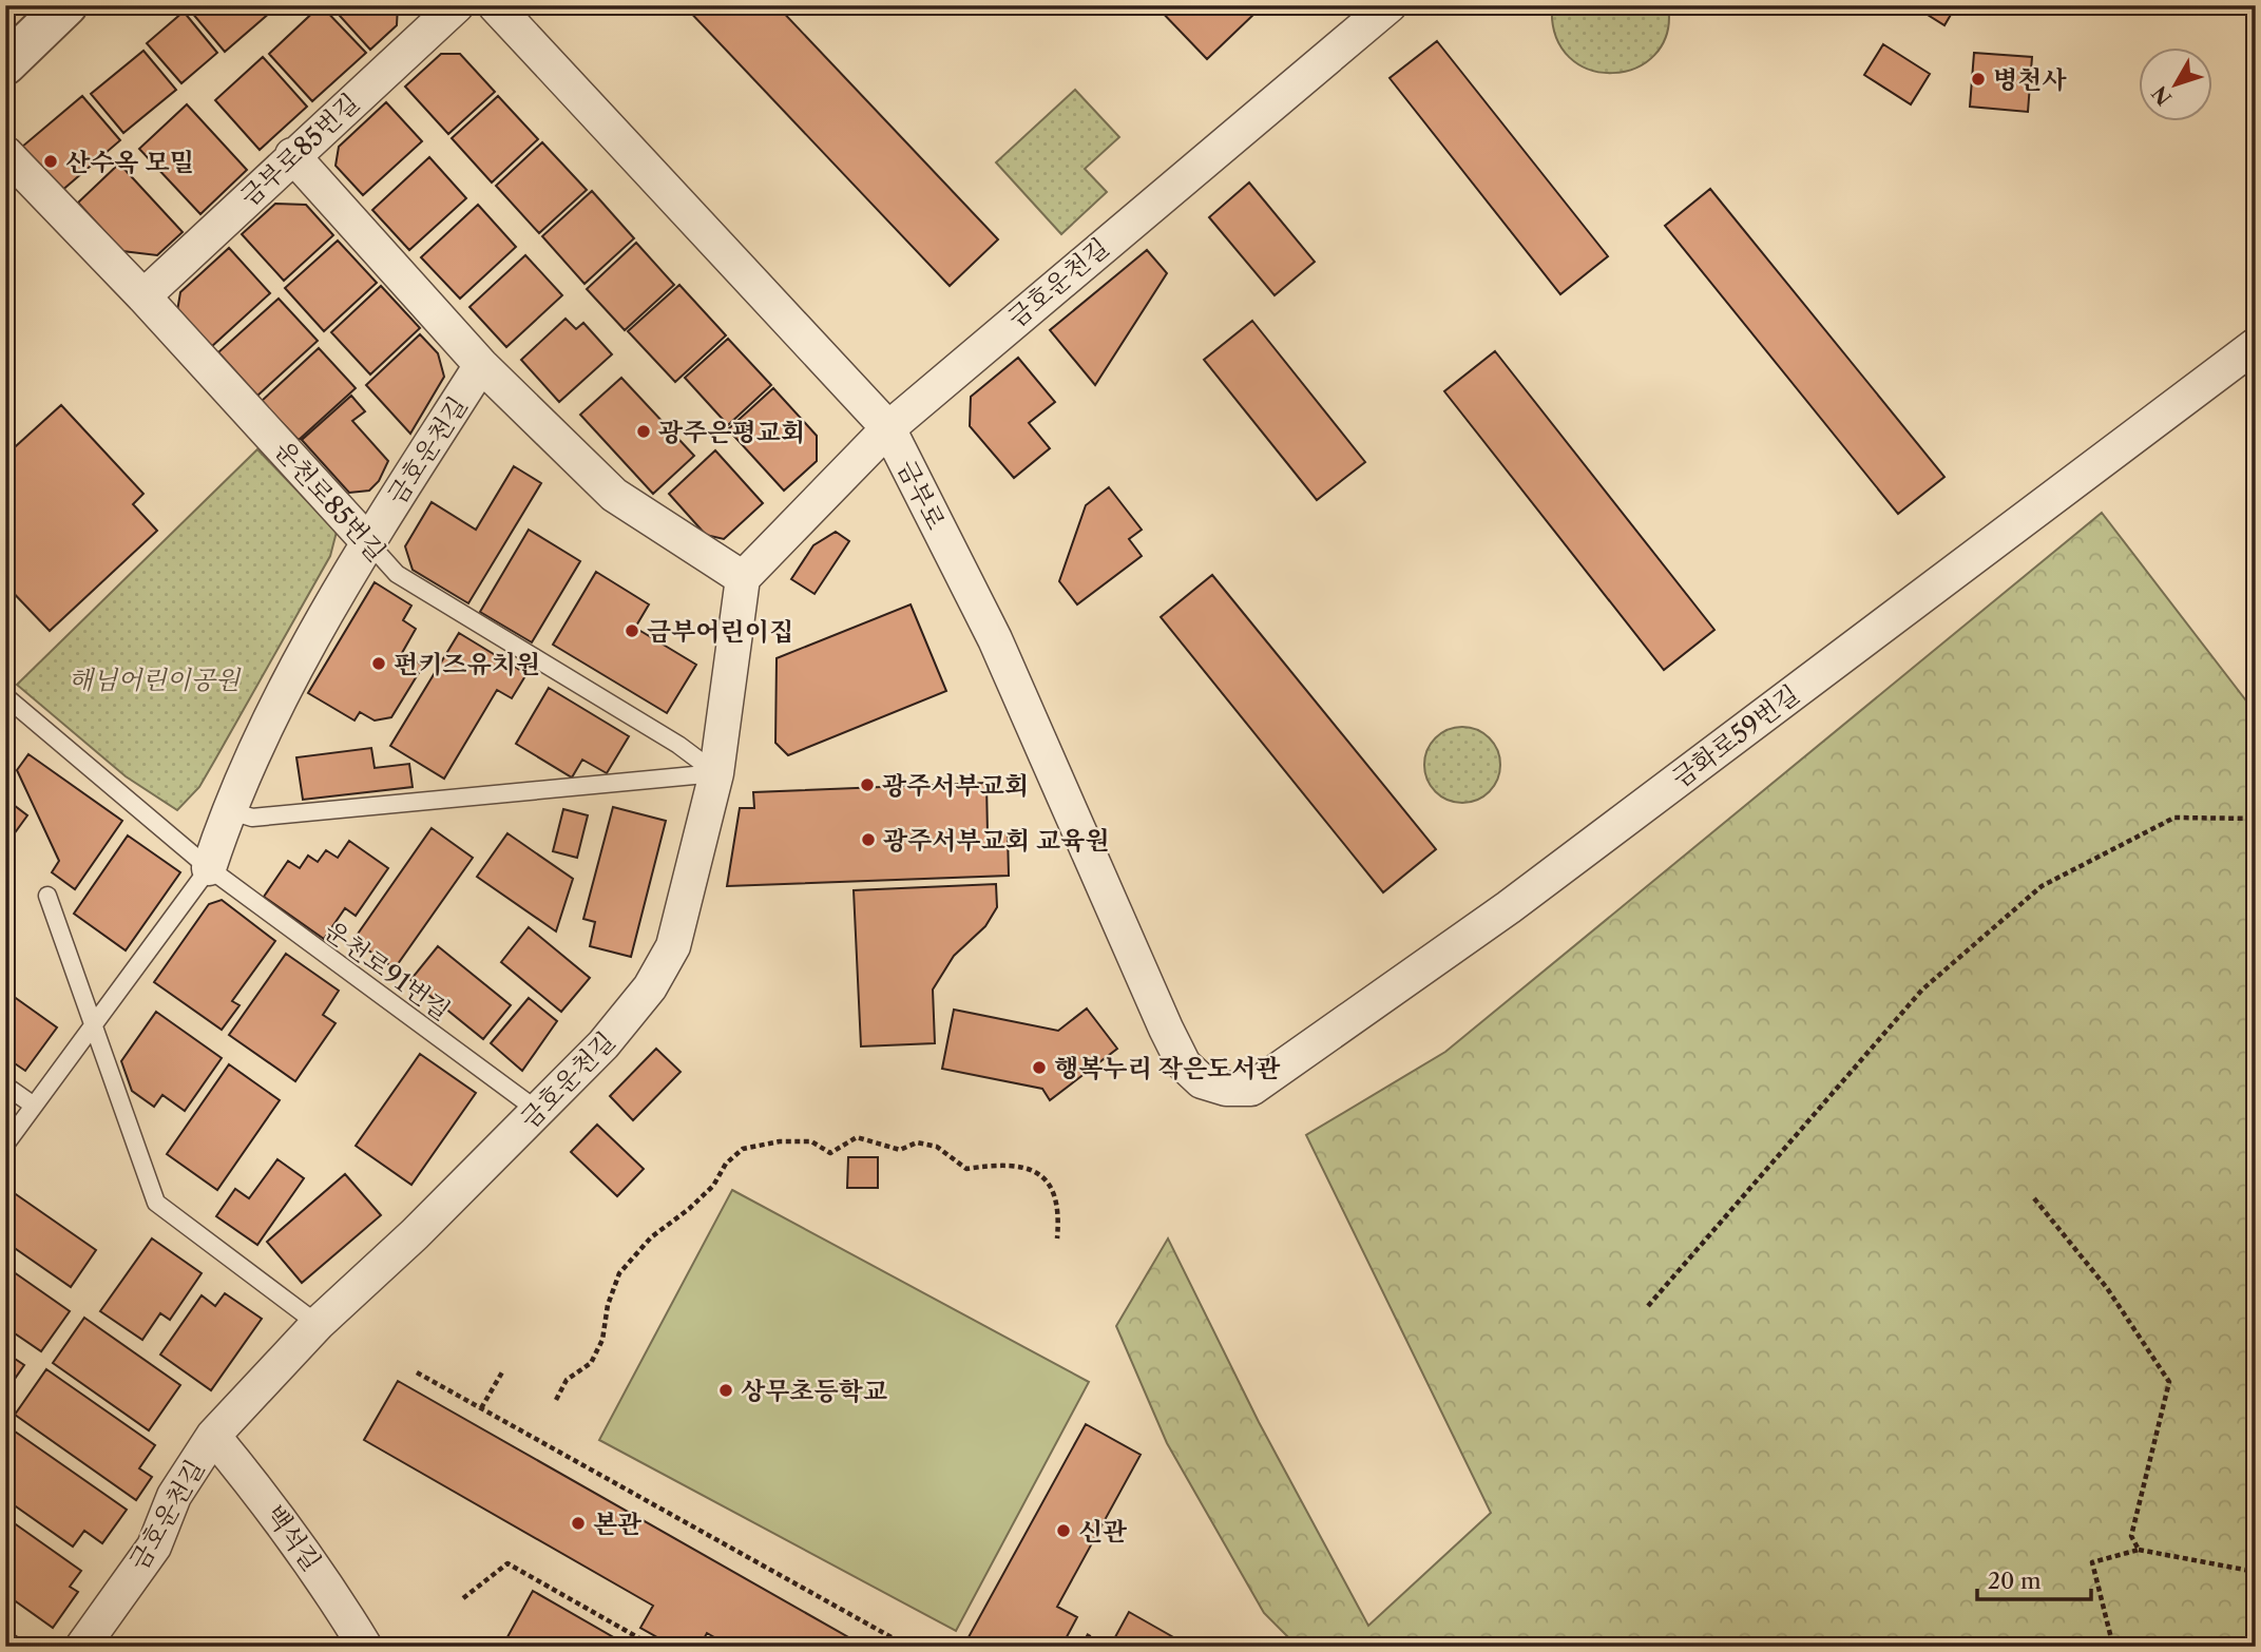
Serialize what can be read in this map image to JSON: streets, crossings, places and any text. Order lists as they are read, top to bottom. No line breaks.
{"streets":{"street":["금부로85번길","금호운천길","금부로","운천로85번길","금화로59번길","백석길"],"lane":["운천로91번길"]},"crossings":[["금부로85번길","금호운천길"],["금부로85번길","운천로85번길"],["금호운천길","금부로"],["금호운천길","운천로85번길"],["금호운천길","운천로91번길"],["금호운천길","백석길"],["금부로","금화로59번길"]],"parks":["해님어린이공원"],"places":["병천사","산수옥 모밀","광주은평교회","금부어린이집","펀키즈유치원","광주서부교회","광주서부교회 교육원","행복누리 작은도서관","상무초등학교","본관","신관"],"scale_bar":"20 m","north":"bottom left"}
